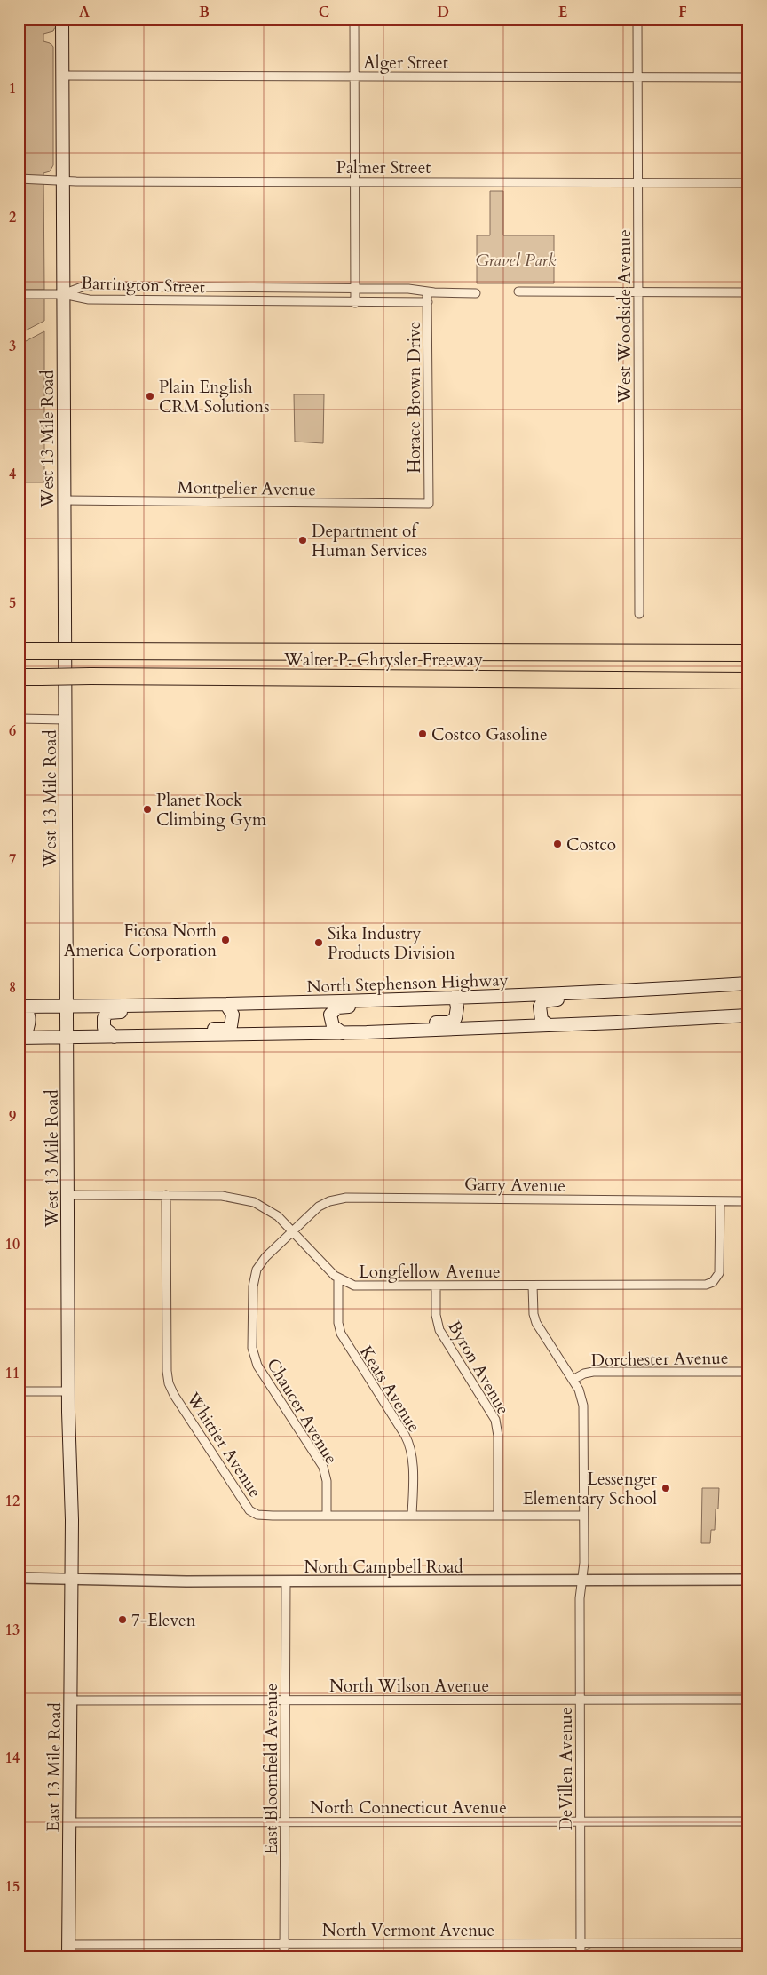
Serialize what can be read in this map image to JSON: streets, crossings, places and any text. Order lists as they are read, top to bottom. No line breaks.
{"streets":{"highway":["Walter P. Chrysler Freeway"],"main road":["West 13 Mile Road","North Stephenson Highway","East 13 Mile Road"],"street":["Alger Street","Palmer Street","Barrington Street","West Woodside Avenue","Horace Brown Drive","Montpelier Avenue","Garry Avenue","Longfellow Avenue","Dorchester Avenue","Byron Avenue","Keats Avenue","Chaucer Avenue","Whittier Avenue","North Campbell Road","North Wilson Avenue","East Bloomfield Avenue","DeVillen Avenue","North Connecticut Avenue","North Vermont Avenue"]},"crossings":[["Alger Street","West Woodside Avenue"],["Alger Street","West 13 Mile Road"],["Palmer Street","West Woodside Avenue"],["Palmer Street","West 13 Mile Road"],["Barrington Street","Horace Brown Drive"],["Barrington Street","West 13 Mile Road"],["Horace Brown Drive","Montpelier Avenue"],["West 13 Mile Road","Montpelier Avenue"],["West 13 Mile Road","North Stephenson Highway"],["West 13 Mile Road","Longfellow Avenue"],["West 13 Mile Road","North Campbell Road"],["West 13 Mile Road","East 13 Mile Road"],["Garry Avenue","Longfellow Avenue"],["Garry Avenue","Chaucer Avenue"],["Longfellow Avenue","Byron Avenue"],["Longfellow Avenue","Keats Avenue"],["Longfellow Avenue","Chaucer Avenue"],["Longfellow Avenue","Whittier Avenue"],["Longfellow Avenue","DeVillen Avenue"],["Dorchester Avenue","DeVillen Avenue"],["Byron Avenue","Whittier Avenue"],["Keats Avenue","Whittier Avenue"],["Chaucer Avenue","Whittier Avenue"],["Whittier Avenue","DeVillen Avenue"],["North Campbell Road","East 13 Mile Road"],["North Campbell Road","East Bloomfield Avenue"],["North Campbell Road","DeVillen Avenue"],["North Wilson Avenue","East 13 Mile Road"],["North Wilson Avenue","East Bloomfield Avenue"],["North Wilson Avenue","DeVillen Avenue"],["East 13 Mile Road","North Connecticut Avenue"],["East 13 Mile Road","North Vermont Avenue"],["East Bloomfield Avenue","North Connecticut Avenue"],["East Bloomfield Avenue","North Vermont Avenue"],["DeVillen Avenue","North Connecticut Avenue"],["DeVillen Avenue","North Vermont Avenue"]],"parks":["Gravel Park"],"places":["Plain English CRM Solutions","Department of Human Services","Costco Gasoline","Planet Rock Climbing Gym","Costco","Ficosa North America Corporation","Sika Industry Products Division","Lessenger Elementary School","7-Eleven"],"grid":{"columns":["A","B","C","D","E","F"],"rows":["1","2","3","4","5","6","7","8","9","10","11","12","13","14","15"]}}
